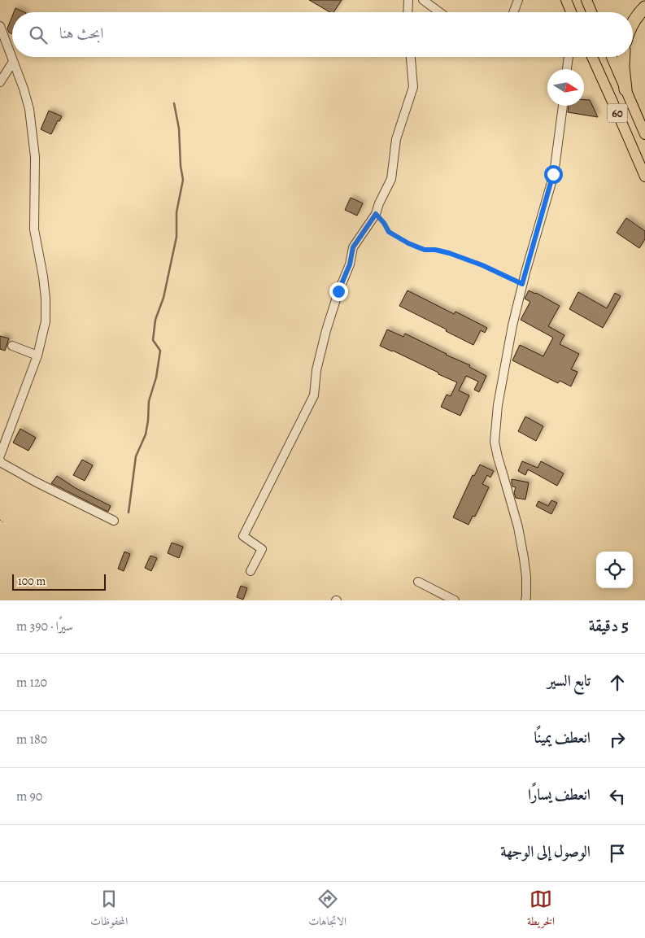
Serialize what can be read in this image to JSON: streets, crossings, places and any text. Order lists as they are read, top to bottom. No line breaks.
{"streets":{"main road":["60"]},"scale_bar":"100 m","north":"right","page":{"search":"ابحث هنا","scale":"100 m","heading":["5 دقيقة","سيرًا · 390 m"],"list":[["تابع السير","120 m"],["انعطف يمينًا","180 m"],["انعطف يسارًا","90 m"],"الوصول إلى الوجهة"],"nav":["الخريطة","الاتجاهات","المحفوظات"]}}
